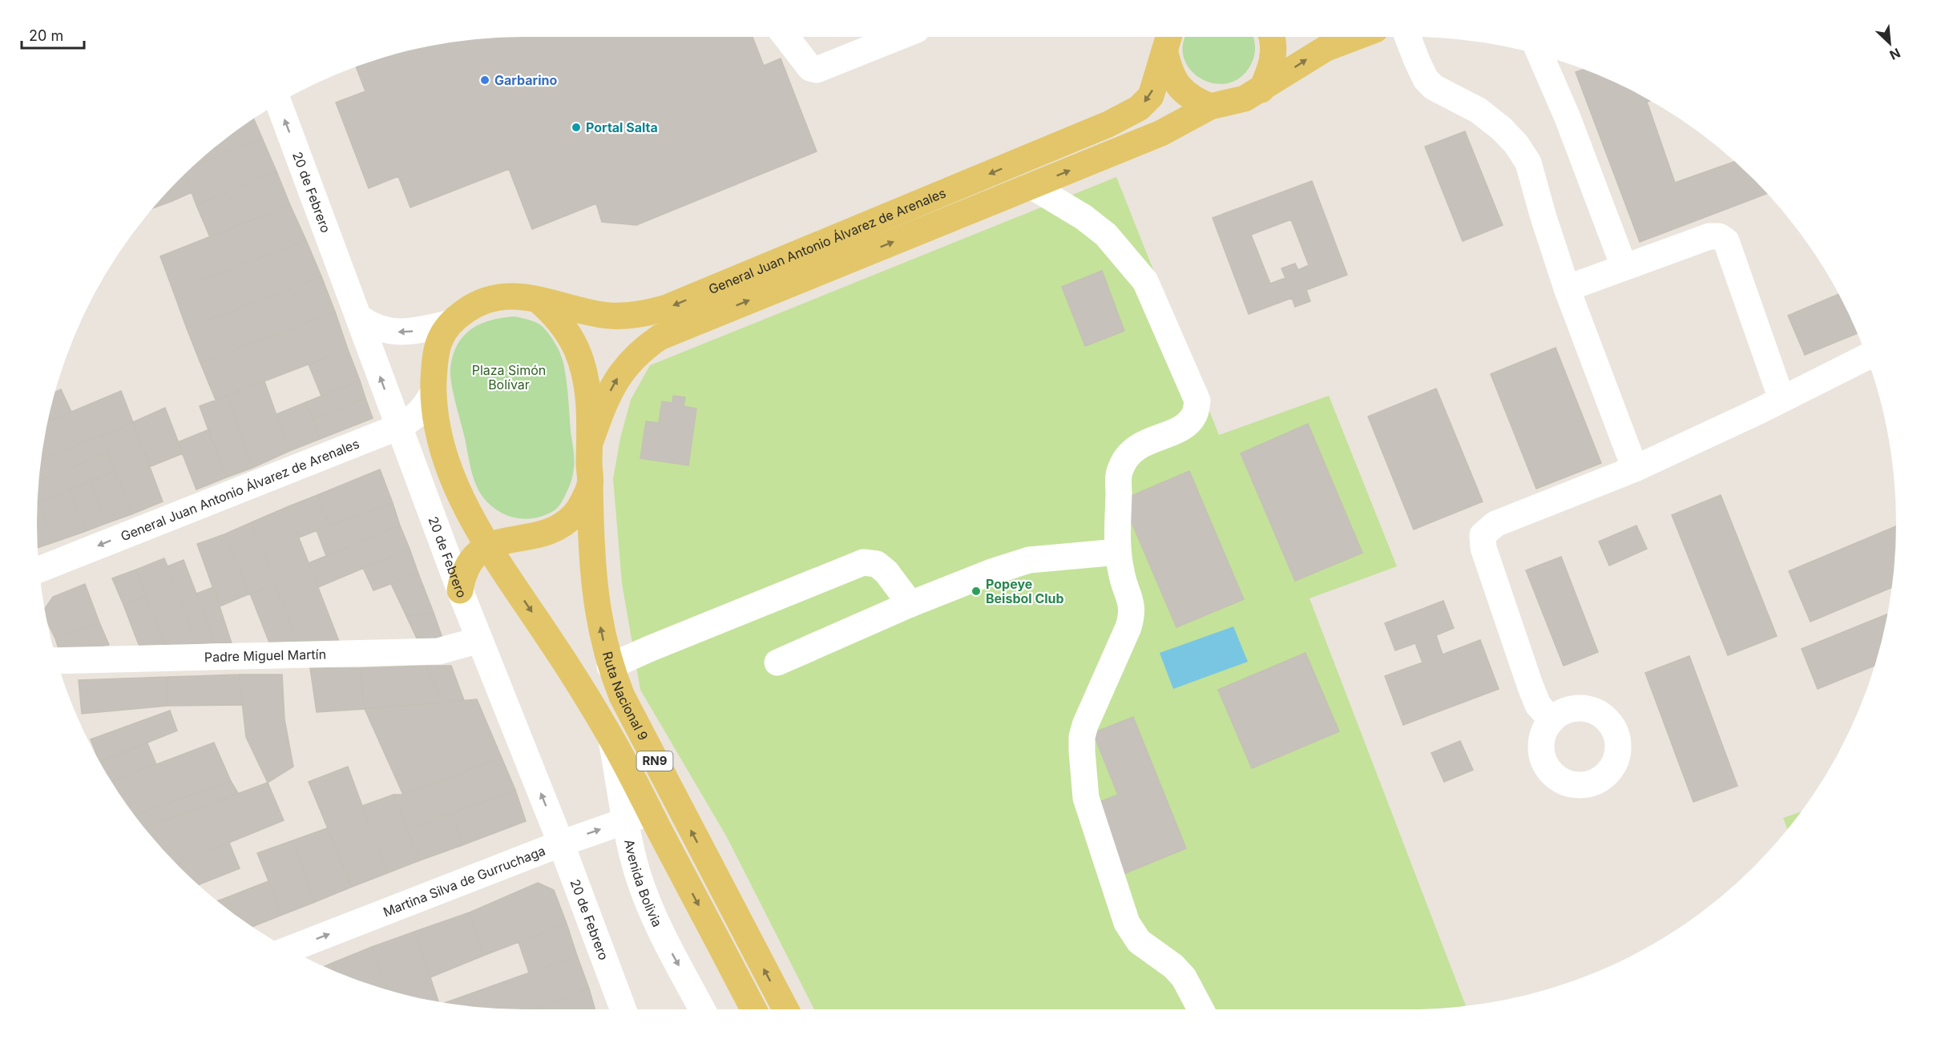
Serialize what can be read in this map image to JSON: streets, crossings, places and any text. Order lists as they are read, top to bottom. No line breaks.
{"streets":{"main road":["General Juan Antonio Álvarez de Arenales","Ruta Nacional 9","RN9"],"street":["20 de Febrero","Padre Miguel Martín","Martina Silva de Gurruchaga","Avenida Bolivia"]},"crossings":[["20 de Febrero","General Juan Antonio Álvarez de Arenales"],["20 de Febrero","Padre Miguel Martín"],["20 de Febrero","Martina Silva de Gurruchaga"],["General Juan Antonio Álvarez de Arenales","Ruta Nacional 9"],["General Juan Antonio Álvarez de Arenales","RN9"],["General Juan Antonio Álvarez de Arenales","Martina Silva de Gurruchaga"],["General Juan Antonio Álvarez de Arenales","Avenida Bolivia"],["RN9","Martina Silva de Gurruchaga"],["RN9","Avenida Bolivia"],["Martina Silva de Gurruchaga","Avenida Bolivia"]],"one_way":["20 de Febrero","Martina Silva de Gurruchaga","Avenida Bolivia"],"parks":["Plaza Simón Bolívar"],"places":["Garbarino","Portal Salta","Popeye Beisbol Club"],"scale_bar":"20 m","north":"bottom right"}
